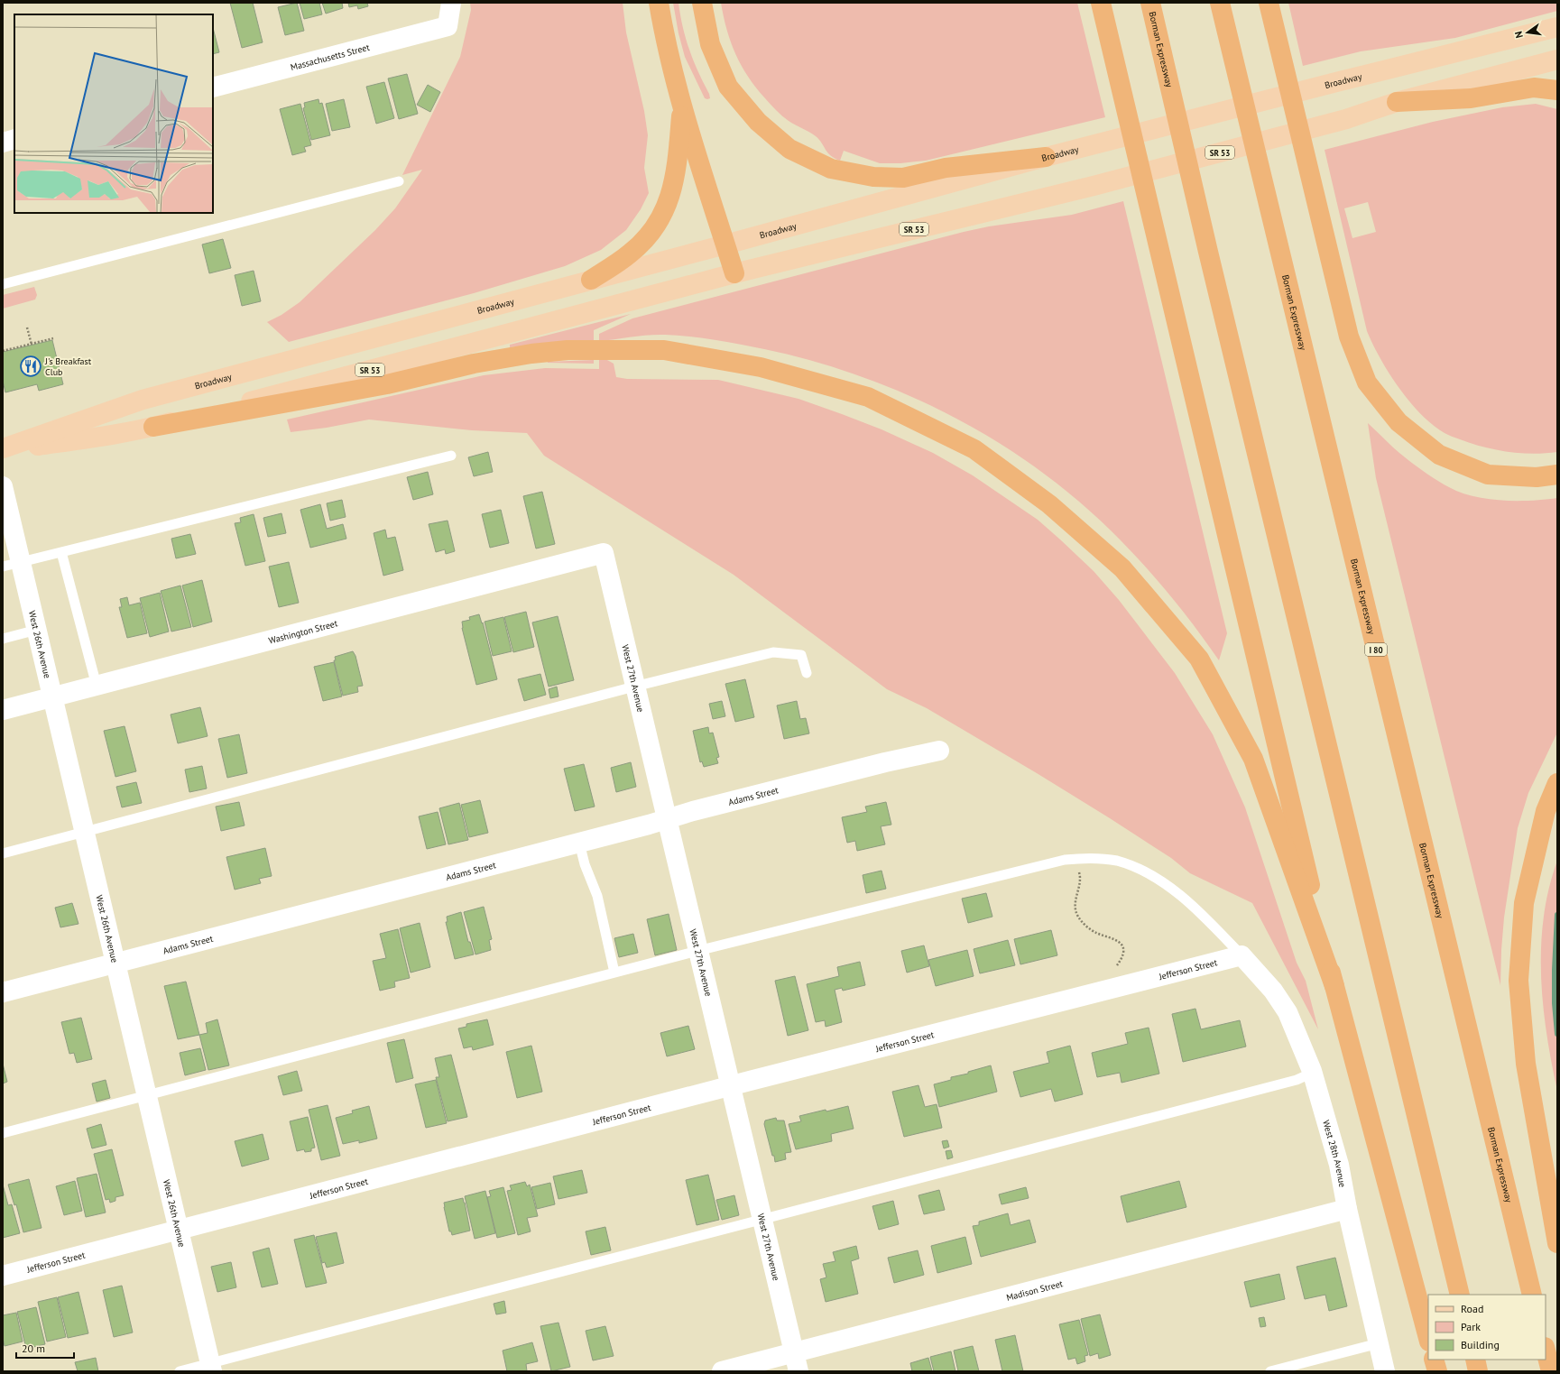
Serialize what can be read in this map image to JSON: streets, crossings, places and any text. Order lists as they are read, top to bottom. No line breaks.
{"streets":{"highway":["Borman Expressway","I 80"],"main road":["Broadway","SR 53"],"street":["Massachusetts Street","Washington Street","West 26th Avenue","West 27th Avenue","Adams Street","Jefferson Street","West 28th Avenue","Madison Street"]},"crossings":[["Washington Street","West 26th Avenue"],["Washington Street","West 27th Avenue"],["West 26th Avenue","Adams Street"],["West 26th Avenue","Jefferson Street"],["West 27th Avenue","Adams Street"],["West 27th Avenue","Jefferson Street"],["West 27th Avenue","Madison Street"],["Jefferson Street","West 28th Avenue"],["West 28th Avenue","Madison Street"]],"places":{"restaurant":["J's Breakfast Club"]},"legend":["Road","Park","Building"],"scale_bar":"20 m","north":"left"}
